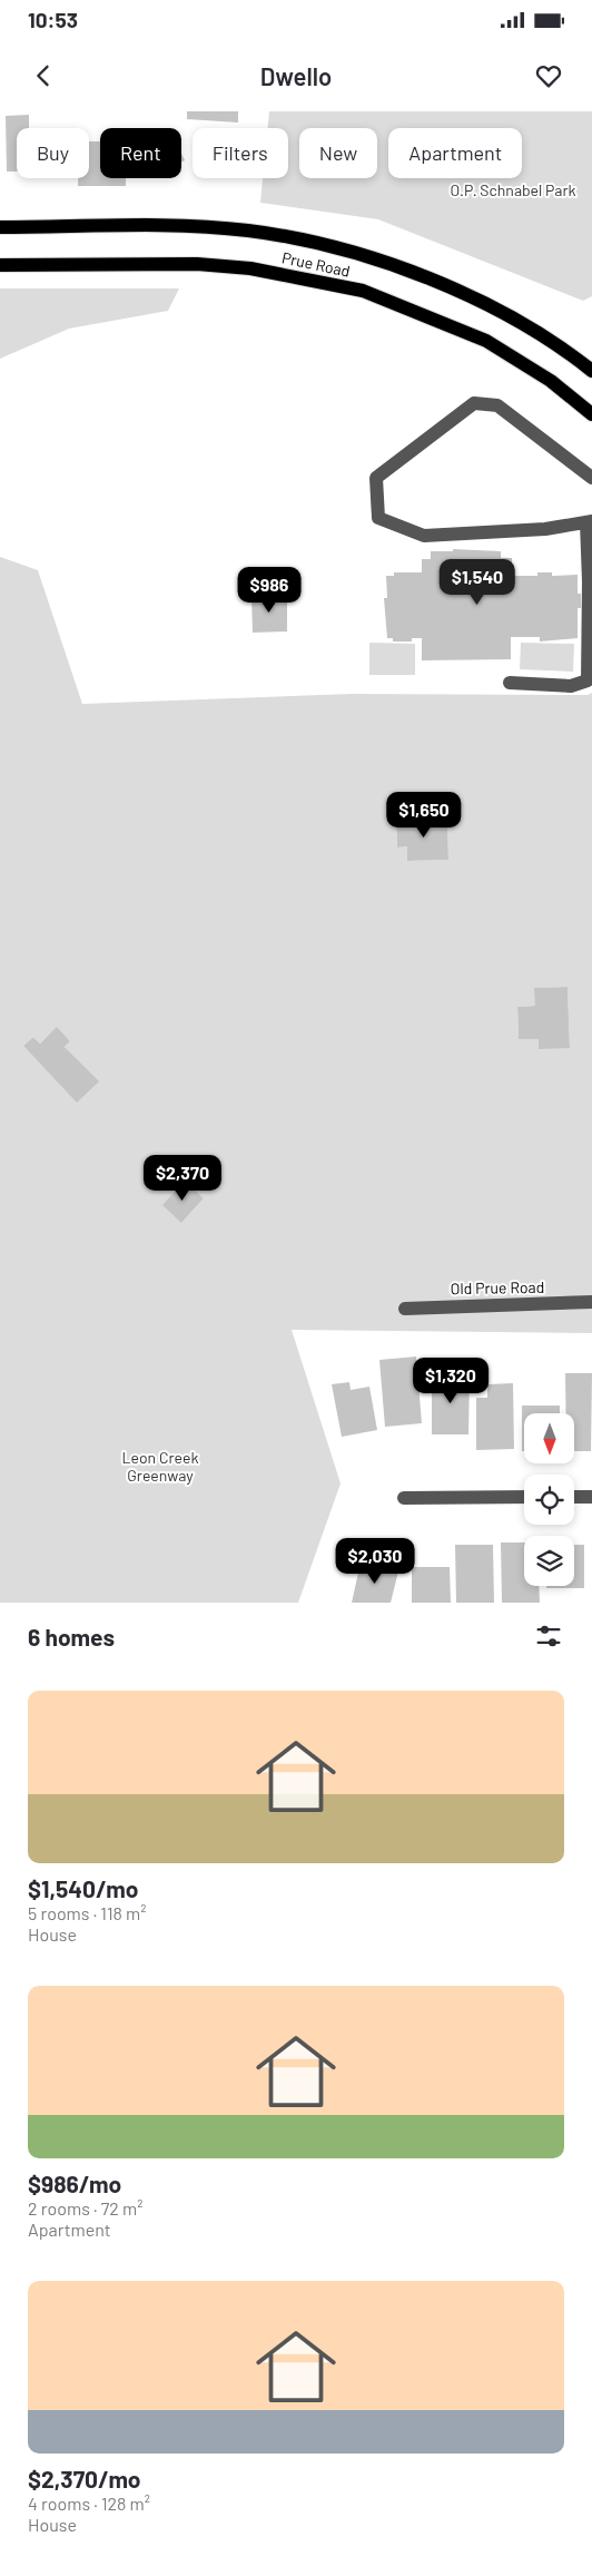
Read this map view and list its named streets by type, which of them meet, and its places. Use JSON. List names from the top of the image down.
{
  "streets": {
    "main road": ["Prue Road"],
    "street": ["Old Prue Road"]
  },
  "parks": ["O.P. Schnabel Park", "Leon Creek Greenway"],
  "north": "bottom",
  "page": {
    "status": "10:53",
    "header": "Dwello",
    "chip": [
      "Buy",
      "Rent",
      "Filters",
      "New",
      "Apartment"
    ],
    "price": [
      "$1,540",
      "$986",
      "$1,650",
      "$2,370",
      "$1,320",
      "$2,030"
    ],
    "heading": "6 homes",
    "list": [
      {
        "name": "$1,540/mo",
        "note": "5 rooms · 118 m² · House"
      },
      {
        "name": "$986/mo",
        "note": "2 rooms · 72 m² · Apartment"
      },
      {
        "name": "$2,370/mo",
        "note": "4 rooms · 128 m² · House"
      }
    ]
  }
}
